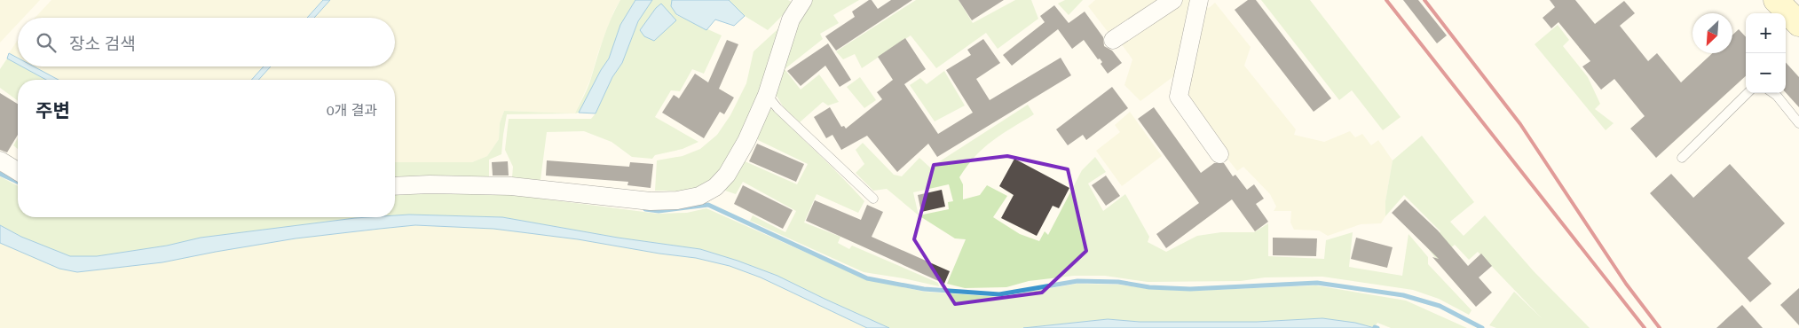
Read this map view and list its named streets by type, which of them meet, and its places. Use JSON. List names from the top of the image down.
{
  "north": "bottom left",
  "page": {
    "map_buttons": ["+", "−"],
    "search": "장소 검색",
    "heading": ["주변", "0개 결과"]
  }
}
